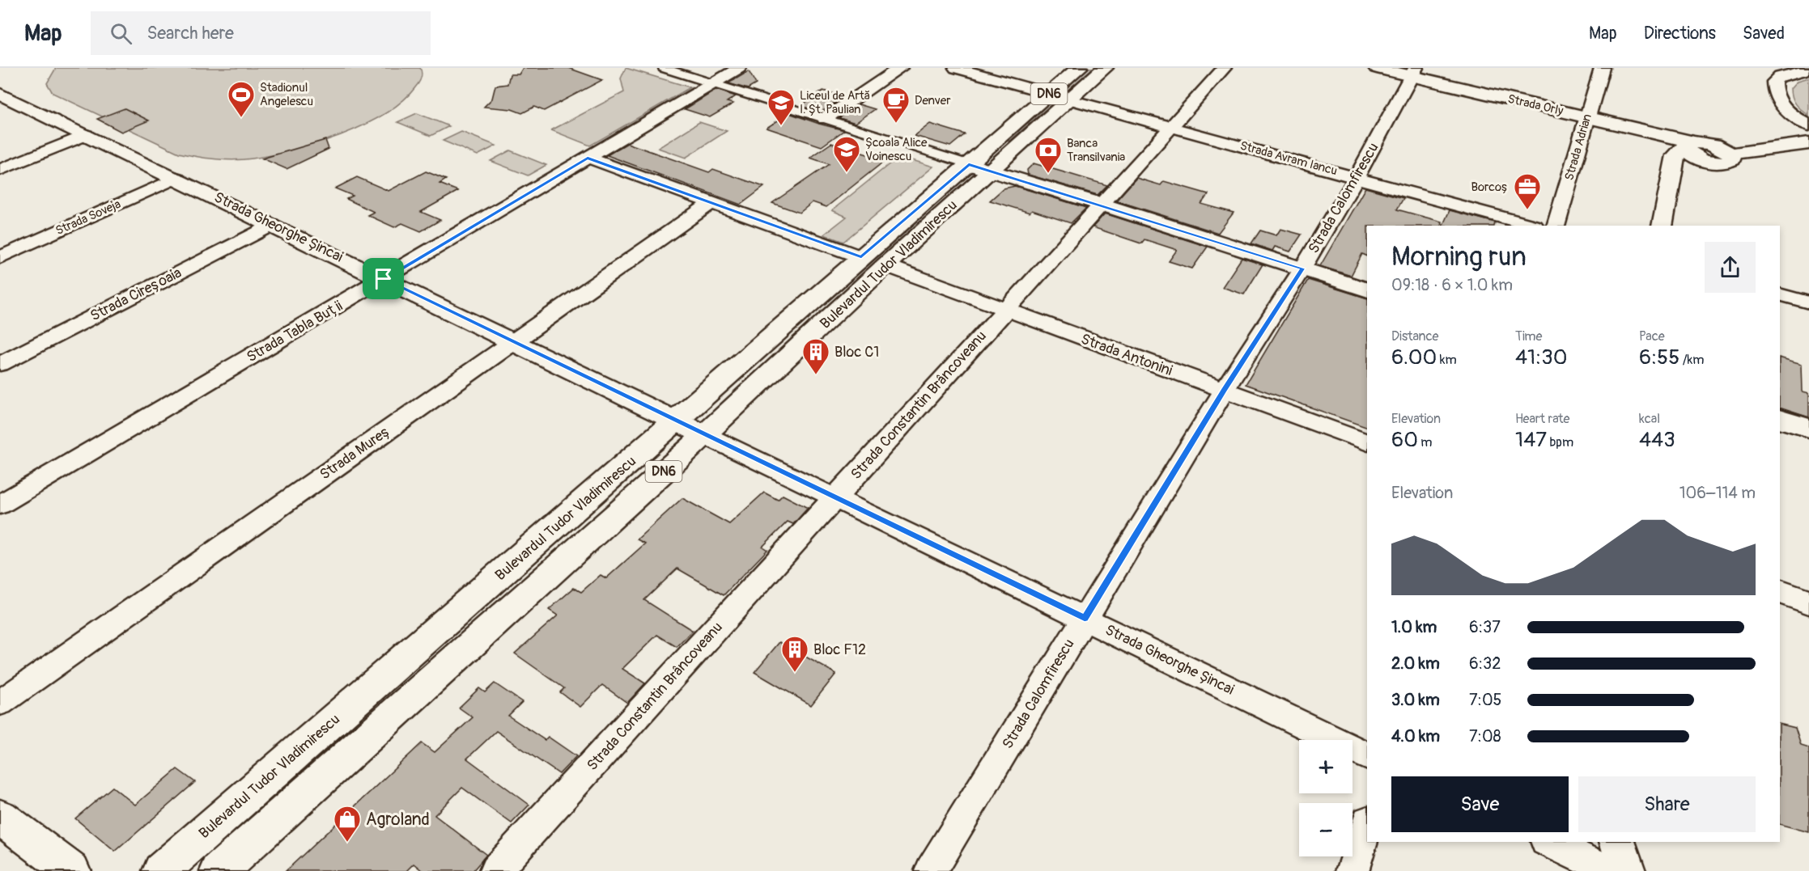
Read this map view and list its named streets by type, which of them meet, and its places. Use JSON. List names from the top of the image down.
{
  "streets": {
    "street": [
      "DN6",
      "Strada Orly",
      "Strada Adrian",
      "Strada Avram Iancu",
      "Strada Calomfirescu",
      "Strada Soveja",
      "Strada Gheorghe Șincai",
      "Bulevardul Tudor Vladimirescu",
      "Strada Cireșoaia",
      "Strada Tabla Buții",
      "Strada Antonini",
      "Strada Constantin Brâncoveanu",
      "Strada Mureș"
    ]
  },
  "crossings": [
    ["Strada Orly", "Strada Adrian"],
    ["Strada Orly", "Strada Calomfirescu"],
    ["Strada Avram Iancu", "Strada Calomfirescu"],
    ["Strada Avram Iancu", "Bulevardul Tudor Vladimirescu"],
    ["Strada Avram Iancu", "Strada Constantin Brâncoveanu"],
    ["Strada Calomfirescu", "Strada Gheorghe Șincai"],
    ["Strada Calomfirescu", "Strada Antonini"],
    ["Strada Soveja", "Strada Gheorghe Șincai"],
    ["Strada Gheorghe Șincai", "Bulevardul Tudor Vladimirescu"],
    ["Strada Gheorghe Șincai", "Strada Cireșoaia"],
    ["Strada Gheorghe Șincai", "Strada Tabla Buții"],
    ["Strada Gheorghe Șincai", "Strada Constantin Brâncoveanu"],
    ["Strada Gheorghe Șincai", "Strada Mureș"],
    ["Bulevardul Tudor Vladimirescu", "Strada Antonini"],
    ["Strada Tabla Buții", "Strada Antonini"],
    ["Strada Antonini", "Strada Constantin Brâncoveanu"],
    ["Strada Antonini", "Strada Mureș"]
  ],
  "places": {
    "sports": ["Stadionul Angelescu"],
    "cafe": ["Denver"],
    "school or university": ["Liceul de Artă I. Șt. Paulian", "Școala Alice Voinescu"],
    "bank": ["Banca Transilvania"],
    "office": ["Borcoș"],
    "building": ["Bloc C1", "Bloc F12"],
    "shop": ["Agroland"]
  },
  "page": {
    "header": "Map",
    "search": "Search here",
    "nav": ["Map", "Directions", "Saved"],
    "heading": ["Morning run", "09:18 · 6 × 1.0 km"],
    "stats": [
      ["Distance", "6.00 km"],
      ["Time", "41:30"],
      ["Pace", "6:55 /km"],
      ["Elevation", "60 m"],
      ["Heart rate", "147 bpm"],
      ["kcal", "443"]
    ],
    "chart": ["Elevation", "106–114 m"],
    "list": [
      {
        "name": "1.0 km",
        "note": "6:37"
      },
      {
        "name": "2.0 km",
        "note": "6:32"
      },
      {
        "name": "3.0 km",
        "note": "7:05"
      },
      {
        "name": "4.0 km",
        "note": "7:08"
      }
    ],
    "map_buttons": ["+", "−"],
    "buttons": ["Save", "Share"]
  }
}
